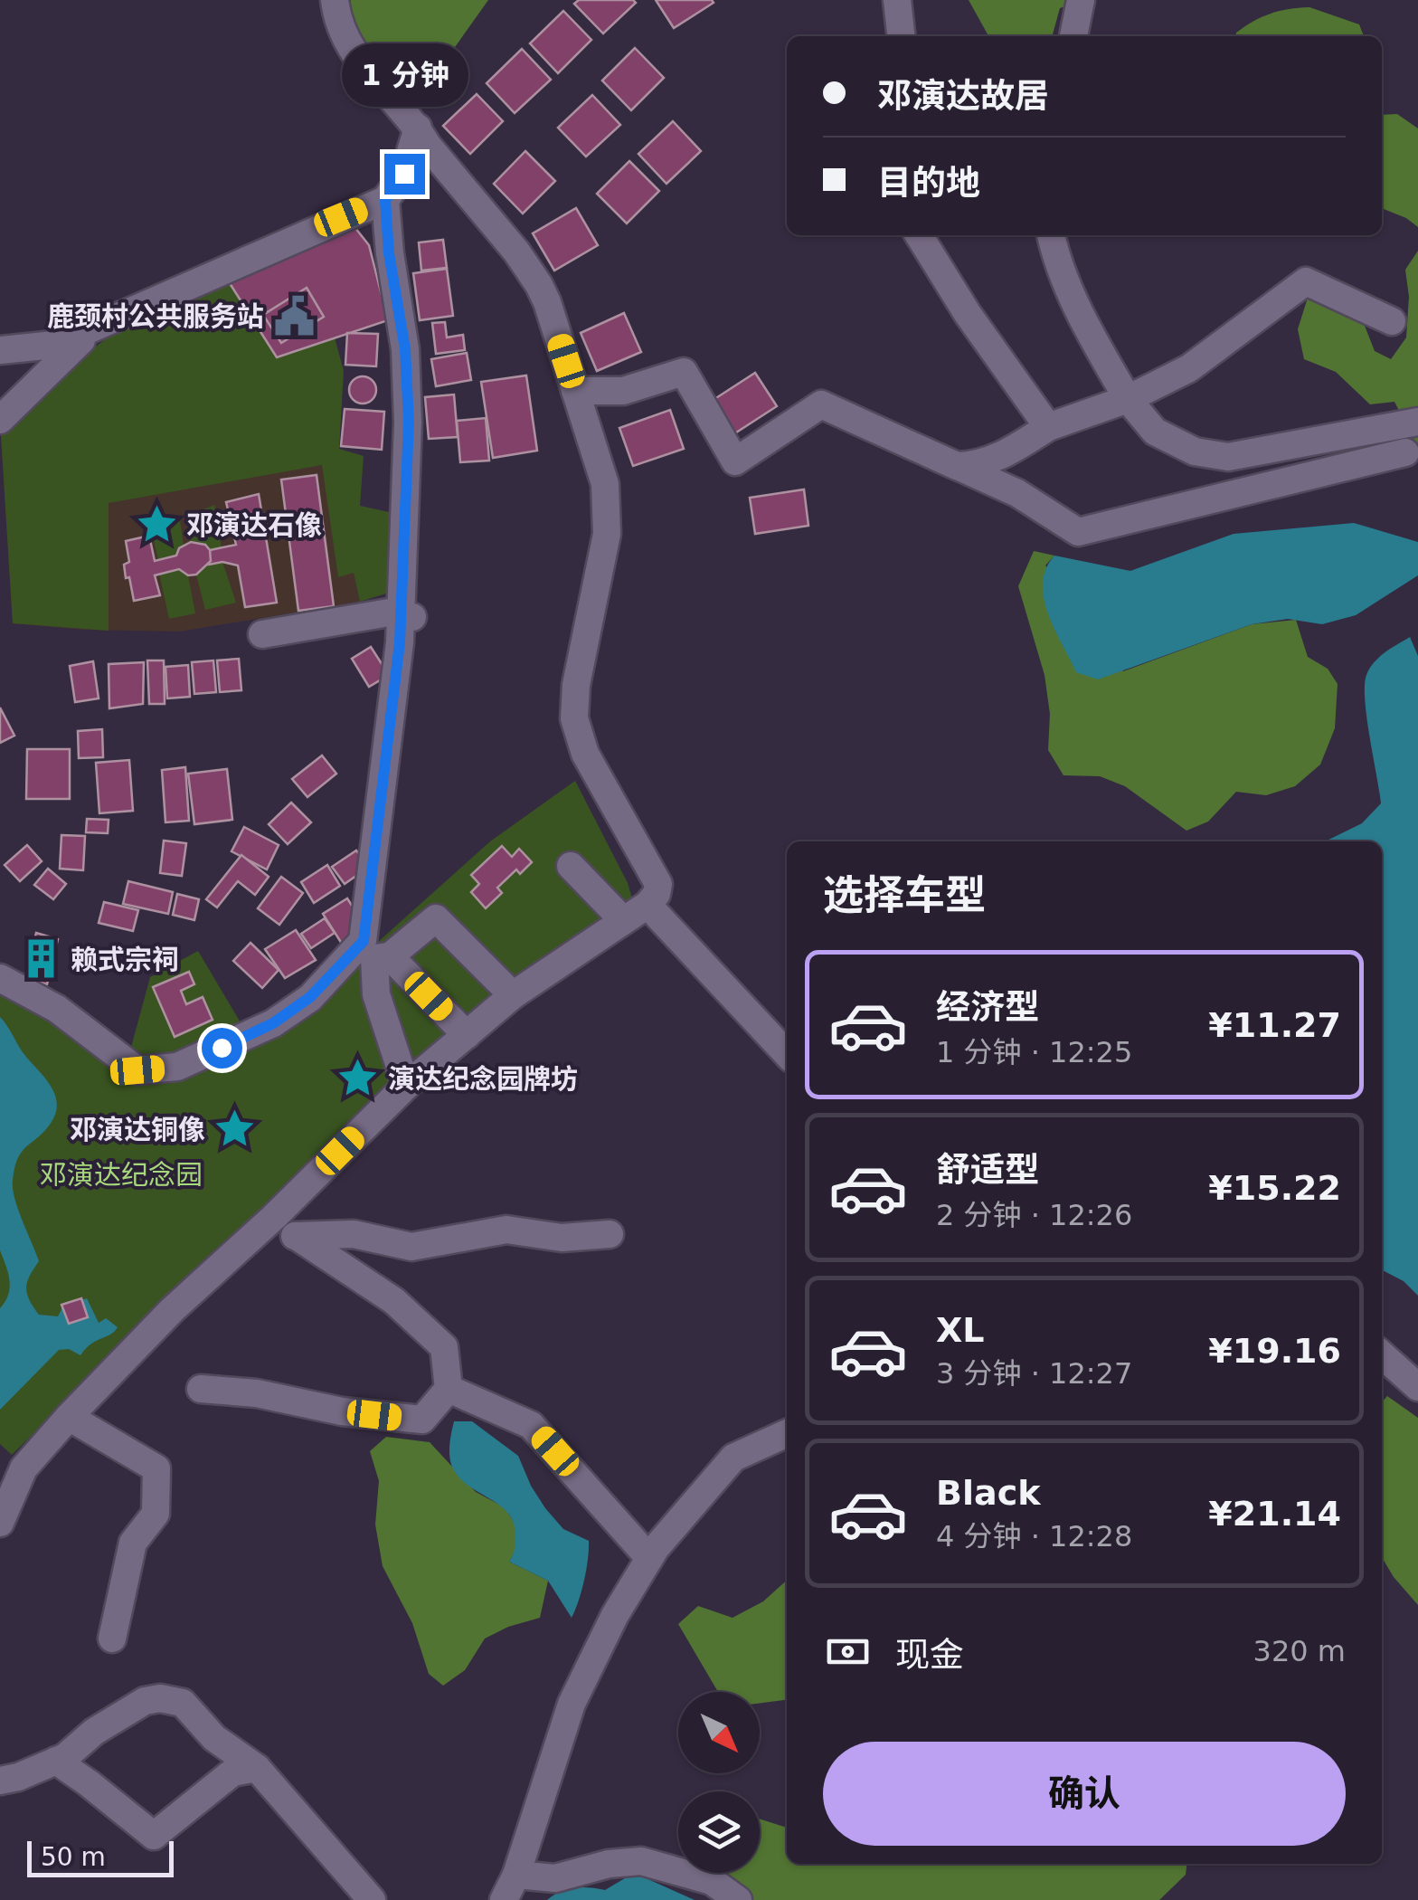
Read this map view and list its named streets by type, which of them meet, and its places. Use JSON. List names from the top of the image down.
{
  "parks": ["邓演达纪念园"],
  "places": {
    "public building": ["鹿颈村公共服务站"],
    "place": ["邓演达石像", "演达纪念园牌坊", "邓演达铜像"],
    "building": ["赖式宗祠"]
  },
  "scale_bar": "50 m",
  "north": "bottom right",
  "page": {
    "banner": ["邓演达故居", "目的地"],
    "bubble": "1 分钟",
    "heading": "选择车型",
    "list": [
      {
        "name": "经济型",
        "note": "1 分钟 · 12:25",
        "value": "¥11.27"
      },
      {
        "name": "舒适型",
        "note": "2 分钟 · 12:26",
        "value": "¥15.22"
      },
      {
        "name": "XL",
        "note": "3 分钟 · 12:27",
        "value": "¥19.16"
      },
      {
        "name": "Black",
        "note": "4 分钟 · 12:28",
        "value": "¥21.14"
      }
    ],
    "pay": ["现金", "320 m"],
    "buttons": "确认",
    "scale": "50 m"
  }
}
